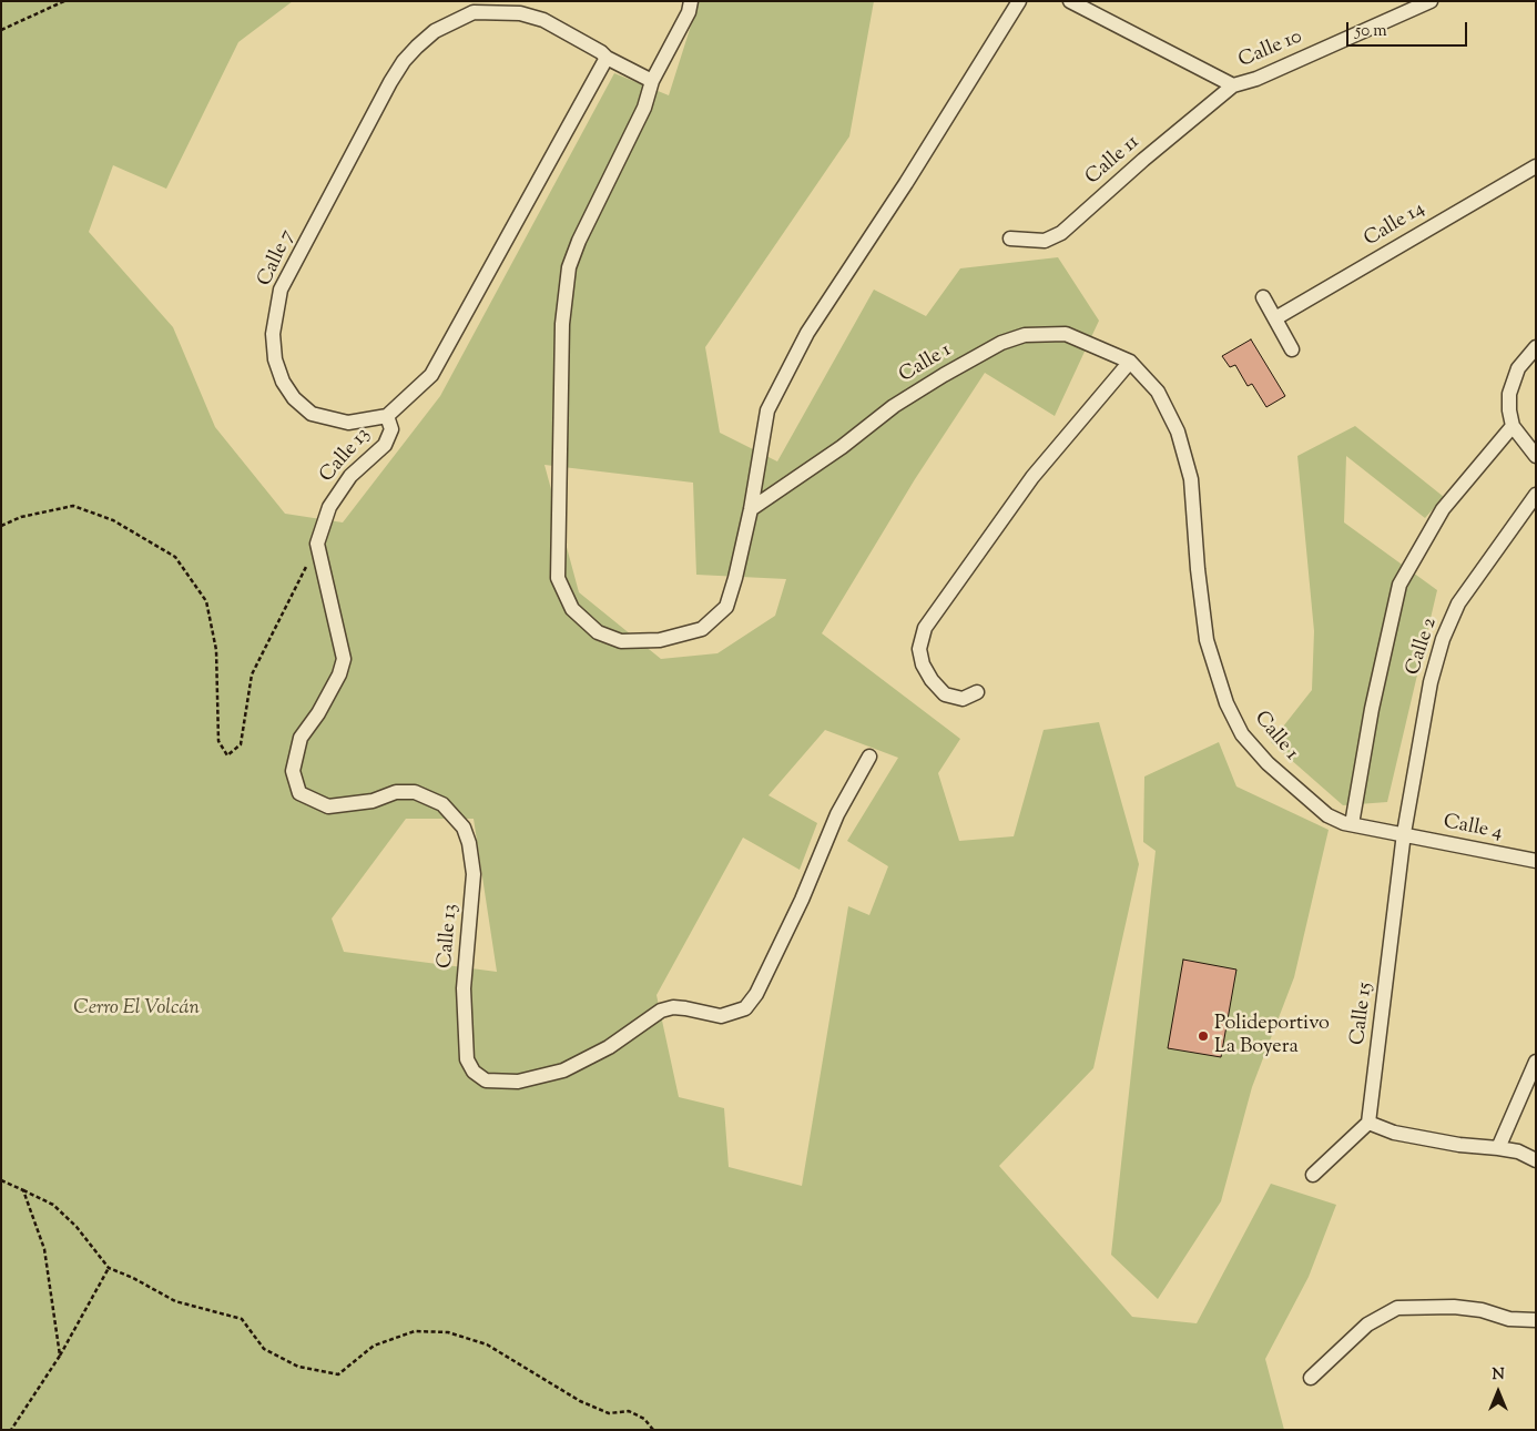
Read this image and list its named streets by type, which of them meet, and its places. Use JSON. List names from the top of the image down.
{
  "streets": {
    "street": [
      "Calle 10",
      "Calle 11",
      "Calle 14",
      "Calle 7",
      "Calle 1",
      "Calle 13",
      "Calle 2",
      "Calle 4",
      "Calle 15"
    ]
  },
  "crossings": [
    ["Calle 10", "Calle 11"],
    ["Calle 7", "Calle 13"],
    ["Calle 1", "Calle 2"],
    ["Calle 1", "Calle 4"],
    ["Calle 1", "Calle 15"],
    ["Calle 2", "Calle 4"],
    ["Calle 2", "Calle 15"],
    ["Calle 4", "Calle 15"]
  ],
  "parks": ["Cerro El Volcán"],
  "places": ["Polideportivo La Boyera"],
  "scale_bar": "50 m",
  "north": "top"
}
